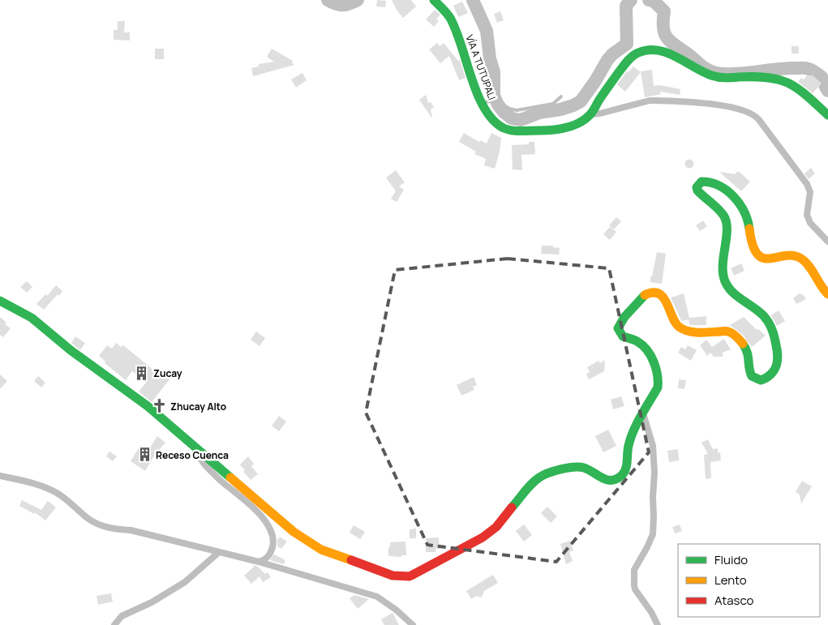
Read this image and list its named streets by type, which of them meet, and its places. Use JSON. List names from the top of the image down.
{
  "streets": {
    "street": ["VÍA A TUTUPALI"]
  },
  "places": {
    "building": ["Zucay", "Receso Cuenca"],
    "church": ["Zhucay Alto"]
  },
  "legend": ["Fluido", "Lento", "Atasco"]
}
